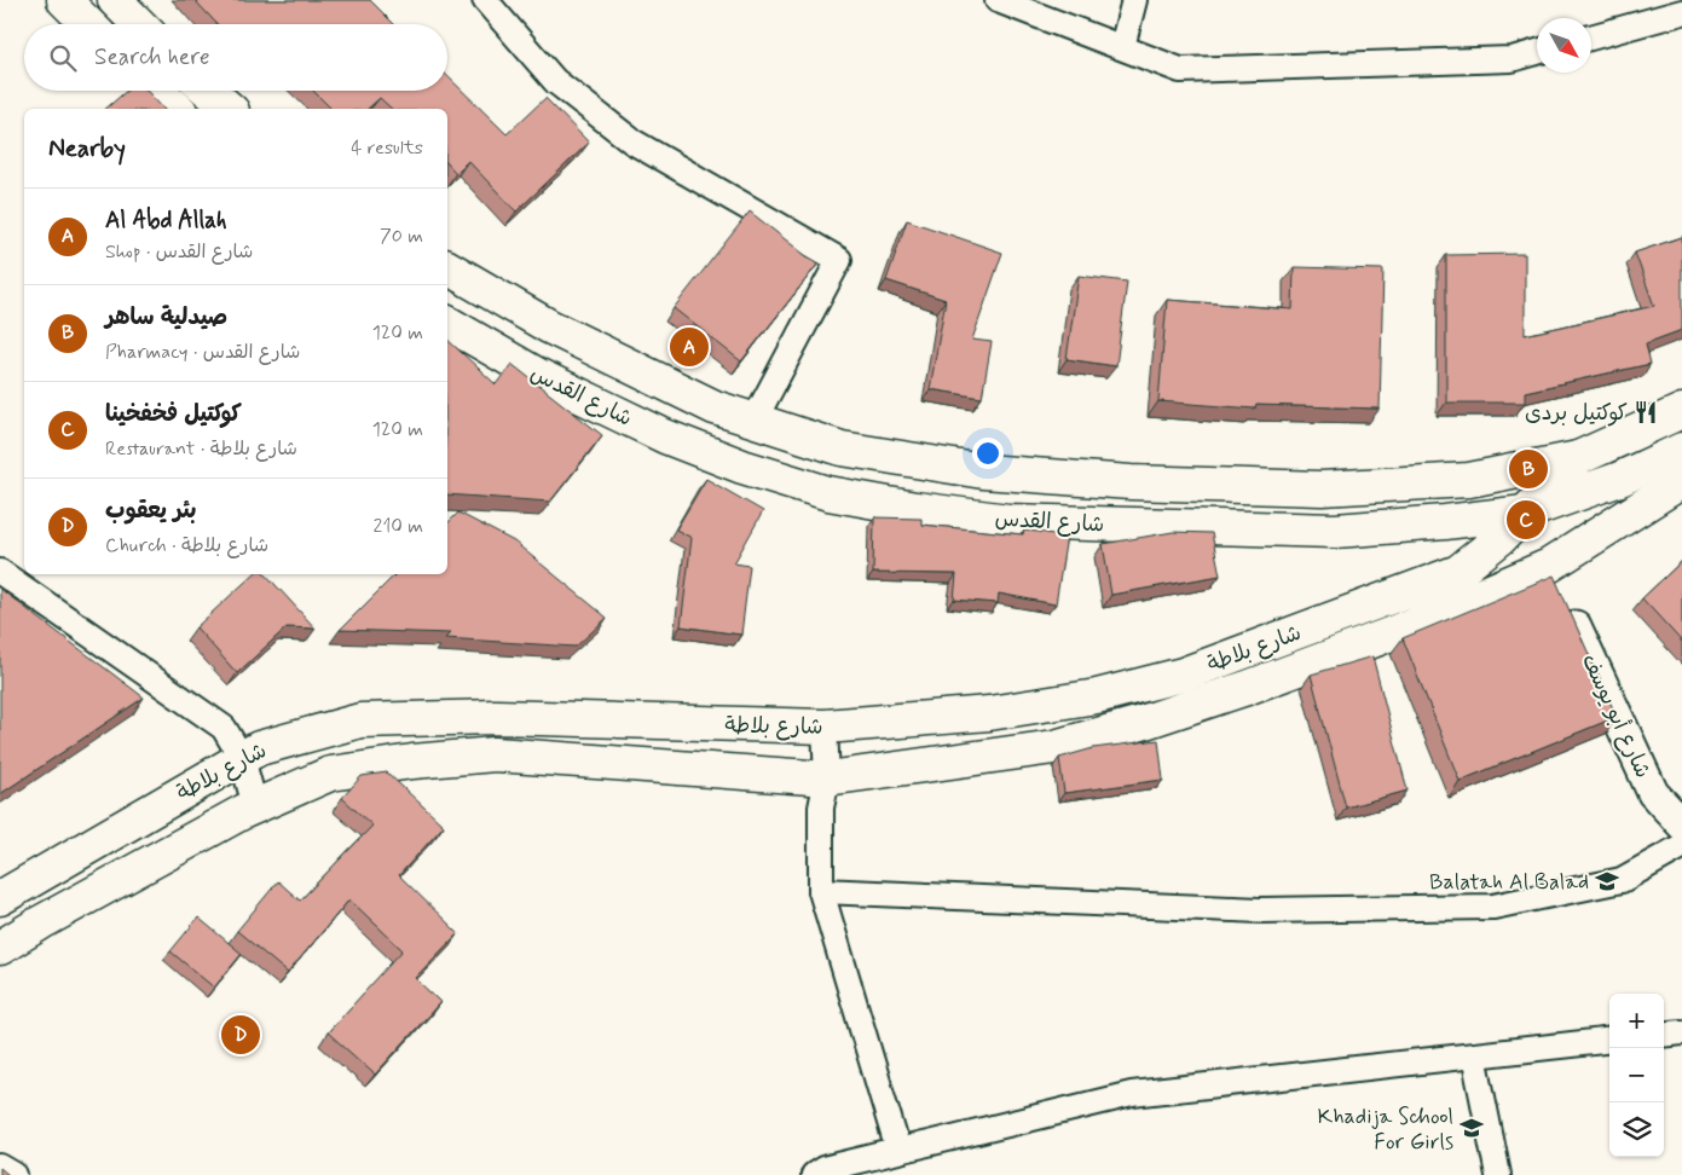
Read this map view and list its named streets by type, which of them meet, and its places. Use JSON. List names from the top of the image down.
{
  "streets": {
    "main road": ["شارع القدس", "شارع بلاطة"],
    "street": ["شارع أبو يوسف"]
  },
  "crossings": [
    ["شارع القدس", "شارع بلاطة"],
    ["شارع بلاطة", "شارع أبو يوسف"]
  ],
  "places": {
    "restaurant": ["كوكتيل بردى"],
    "school or university": ["Balatah Al Balad", "Khadija School For Girls"]
  },
  "north": "bottom right",
  "page": {
    "search": "Search here",
    "heading": ["Nearby", "4 results"],
    "list": [
      {
        "mark": "A",
        "name": "Al Abd Allah",
        "note": "Shop · شارع القدس",
        "value": "70 m"
      },
      {
        "mark": "B",
        "name": "صيدلية ساهر",
        "note": "Pharmacy · شارع القدس",
        "value": "120 m"
      },
      {
        "mark": "C",
        "name": "كوكتيل فخفخينا",
        "note": "Restaurant · شارع بلاطة",
        "value": "120 m"
      },
      {
        "mark": "D",
        "name": "بئر يعقوب",
        "note": "Church · شارع بلاطة",
        "value": "210 m"
      }
    ],
    "pins": [
      "A",
      "B",
      "C",
      "D"
    ],
    "map_buttons": ["+", "−"]
  }
}
